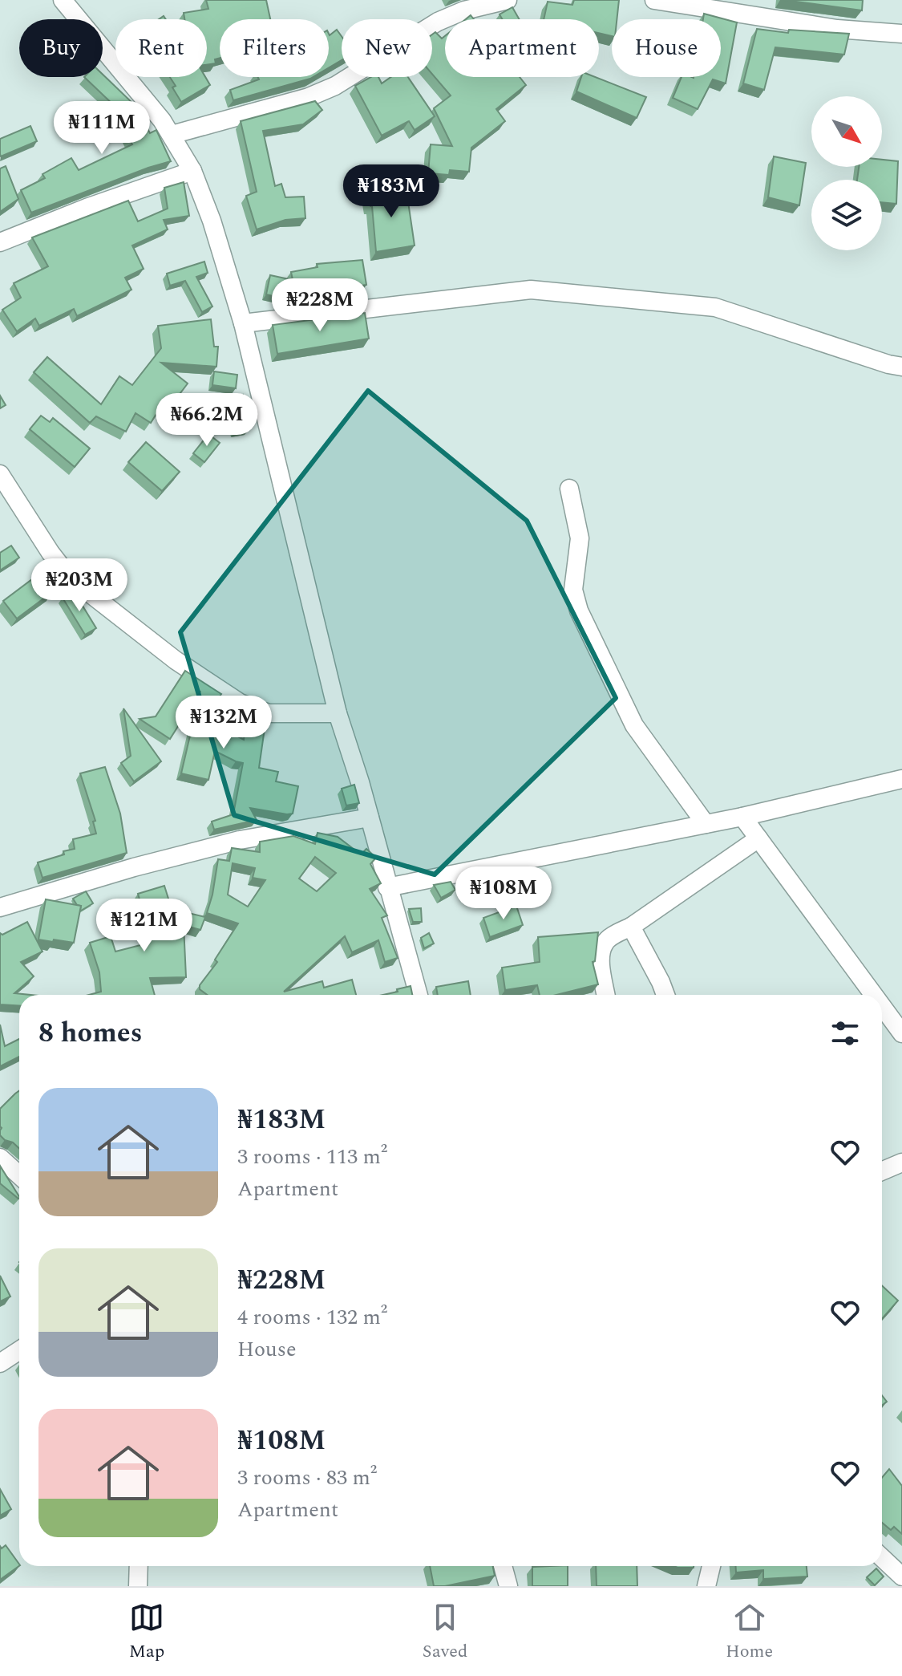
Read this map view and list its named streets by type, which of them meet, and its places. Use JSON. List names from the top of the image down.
{
  "north": "bottom right",
  "page": {
    "chip": [
      "Buy",
      "Rent",
      "Filters",
      "New",
      "Apartment",
      "House"
    ],
    "price": [
      "₦111M",
      "₦183M",
      "₦228M",
      "₦66.2M",
      "₦203M",
      "₦132M",
      "₦108M",
      "₦121M"
    ],
    "heading": "8 homes",
    "list": [
      {
        "name": "₦183M",
        "note": "3 rooms · 113 m² · Apartment"
      },
      {
        "name": "₦228M",
        "note": "4 rooms · 132 m² · House"
      },
      {
        "name": "₦108M",
        "note": "3 rooms · 83 m² · Apartment"
      }
    ],
    "tabs": ["Map", "Saved", "Home"]
  }
}
